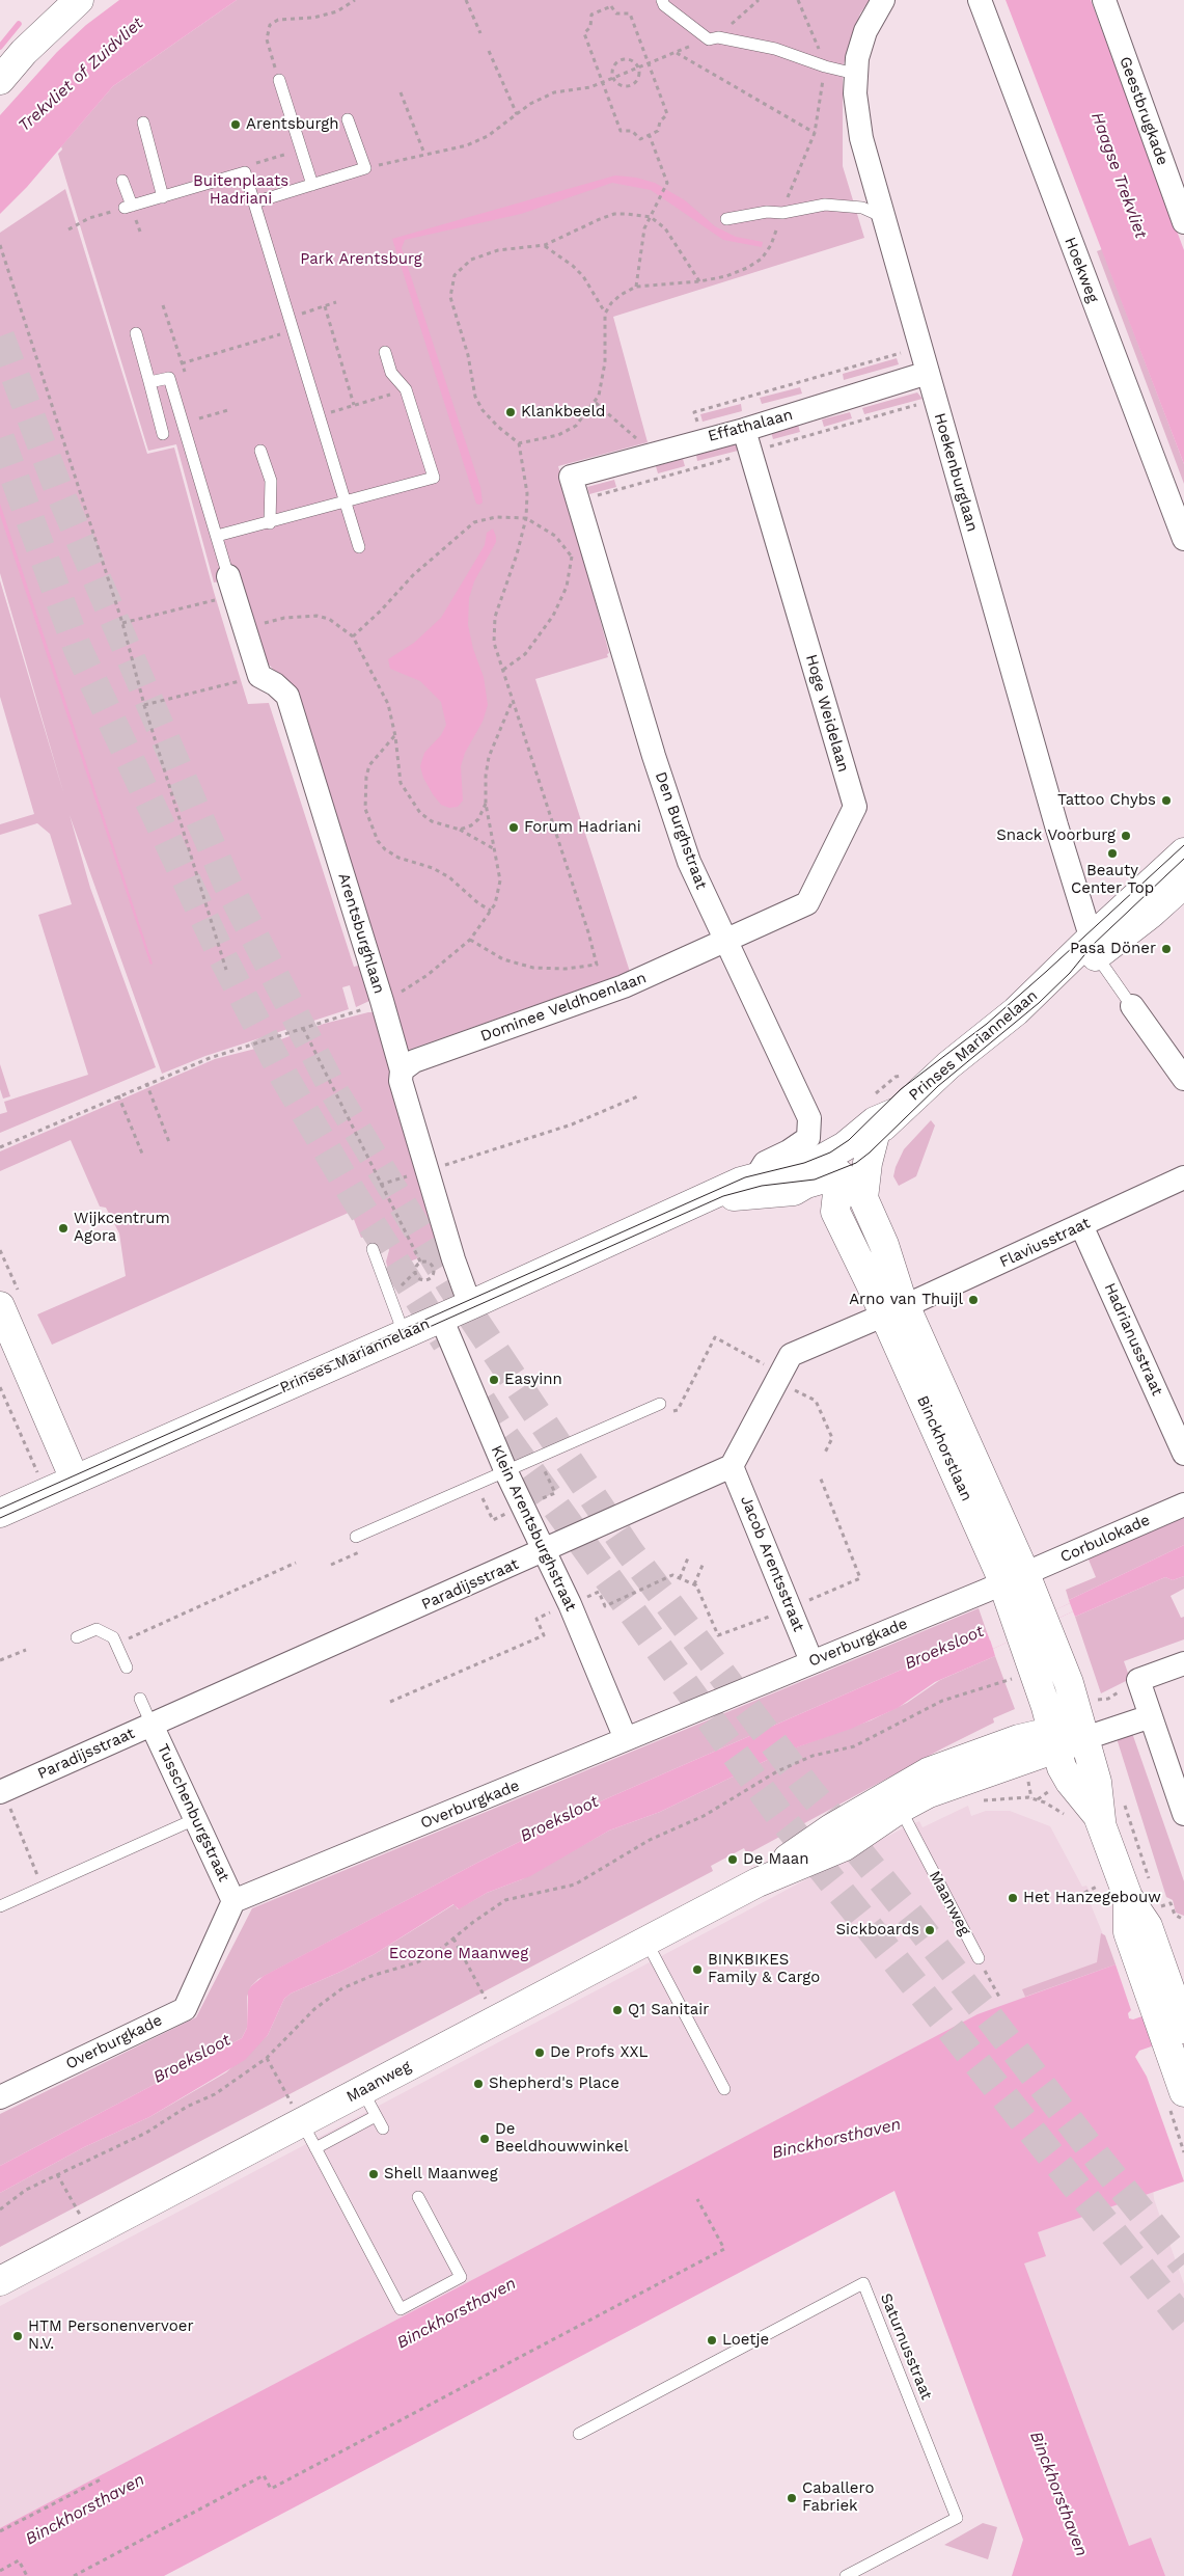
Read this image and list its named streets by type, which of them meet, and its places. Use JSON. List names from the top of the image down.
{
  "streets": {
    "street": [
      "Geestbrugkade",
      "Hoekweg",
      "Effathalaan",
      "Hoekenburglaan",
      "Hoge Weidelaan",
      "Den Burghstraat",
      "Arentsburghlaan",
      "Dominee Veldhoenlaan",
      "Prinses Mariannelaan",
      "Flaviusstraat",
      "Hadrianusstraat",
      "Binckhorstlaan",
      "Klein Arentsburghstraat",
      "Corbulokade",
      "Jacob Arentsstraat",
      "Paradijsstraat",
      "Overburgkade",
      "Tusschenburgstraat",
      "Maanweg"
    ],
    "lane": ["Saturnusstraat"]
  },
  "crossings": [
    ["Effathalaan", "Hoekenburglaan"],
    ["Effathalaan", "Hoge Weidelaan"],
    ["Effathalaan", "Den Burghstraat"],
    ["Hoekenburglaan", "Prinses Mariannelaan"],
    ["Hoge Weidelaan", "Den Burghstraat"],
    ["Hoge Weidelaan", "Dominee Veldhoenlaan"],
    ["Den Burghstraat", "Dominee Veldhoenlaan"],
    ["Den Burghstraat", "Prinses Mariannelaan"],
    ["Arentsburghlaan", "Dominee Veldhoenlaan"],
    ["Arentsburghlaan", "Prinses Mariannelaan"],
    ["Prinses Mariannelaan", "Binckhorstlaan"],
    ["Prinses Mariannelaan", "Klein Arentsburghstraat"],
    ["Flaviusstraat", "Hadrianusstraat"],
    ["Flaviusstraat", "Binckhorstlaan"],
    ["Binckhorstlaan", "Corbulokade"],
    ["Binckhorstlaan", "Overburgkade"],
    ["Binckhorstlaan", "Maanweg"],
    ["Klein Arentsburghstraat", "Paradijsstraat"],
    ["Klein Arentsburghstraat", "Overburgkade"],
    ["Corbulokade", "Overburgkade"],
    ["Jacob Arentsstraat", "Paradijsstraat"],
    ["Jacob Arentsstraat", "Overburgkade"],
    ["Paradijsstraat", "Tusschenburgstraat"],
    ["Overburgkade", "Tusschenburgstraat"]
  ],
  "water": [
    "Trekvliet of Zuidvliet",
    "Haagse Trekvliet",
    "Broeksloot",
    "Binckhorsthaven"
  ],
  "parks": ["Buitenplaats Hadriani", "Park Arentsburg", "Ecozone Maanweg"],
  "places": [
    "Arentsburgh",
    "Klankbeeld",
    "Tattoo Chybs",
    "Forum Hadriani",
    "Snack Voorburg",
    "Beauty Center Top",
    "Pasa Döner",
    "Wijkcentrum Agora",
    "Arno van Thuijl",
    "Easyinn",
    "De Maan",
    "Het Hanzegebouw",
    "Sickboards",
    "BINKBIKES Family & Cargo",
    "Q1 Sanitair",
    "De Profs XXL",
    "Shepherd's Place",
    "De Beeldhouwwinkel",
    "Shell Maanweg",
    "HTM Personenvervoer N.V.",
    "Loetje",
    "Caballero Fabriek"
  ]
}
